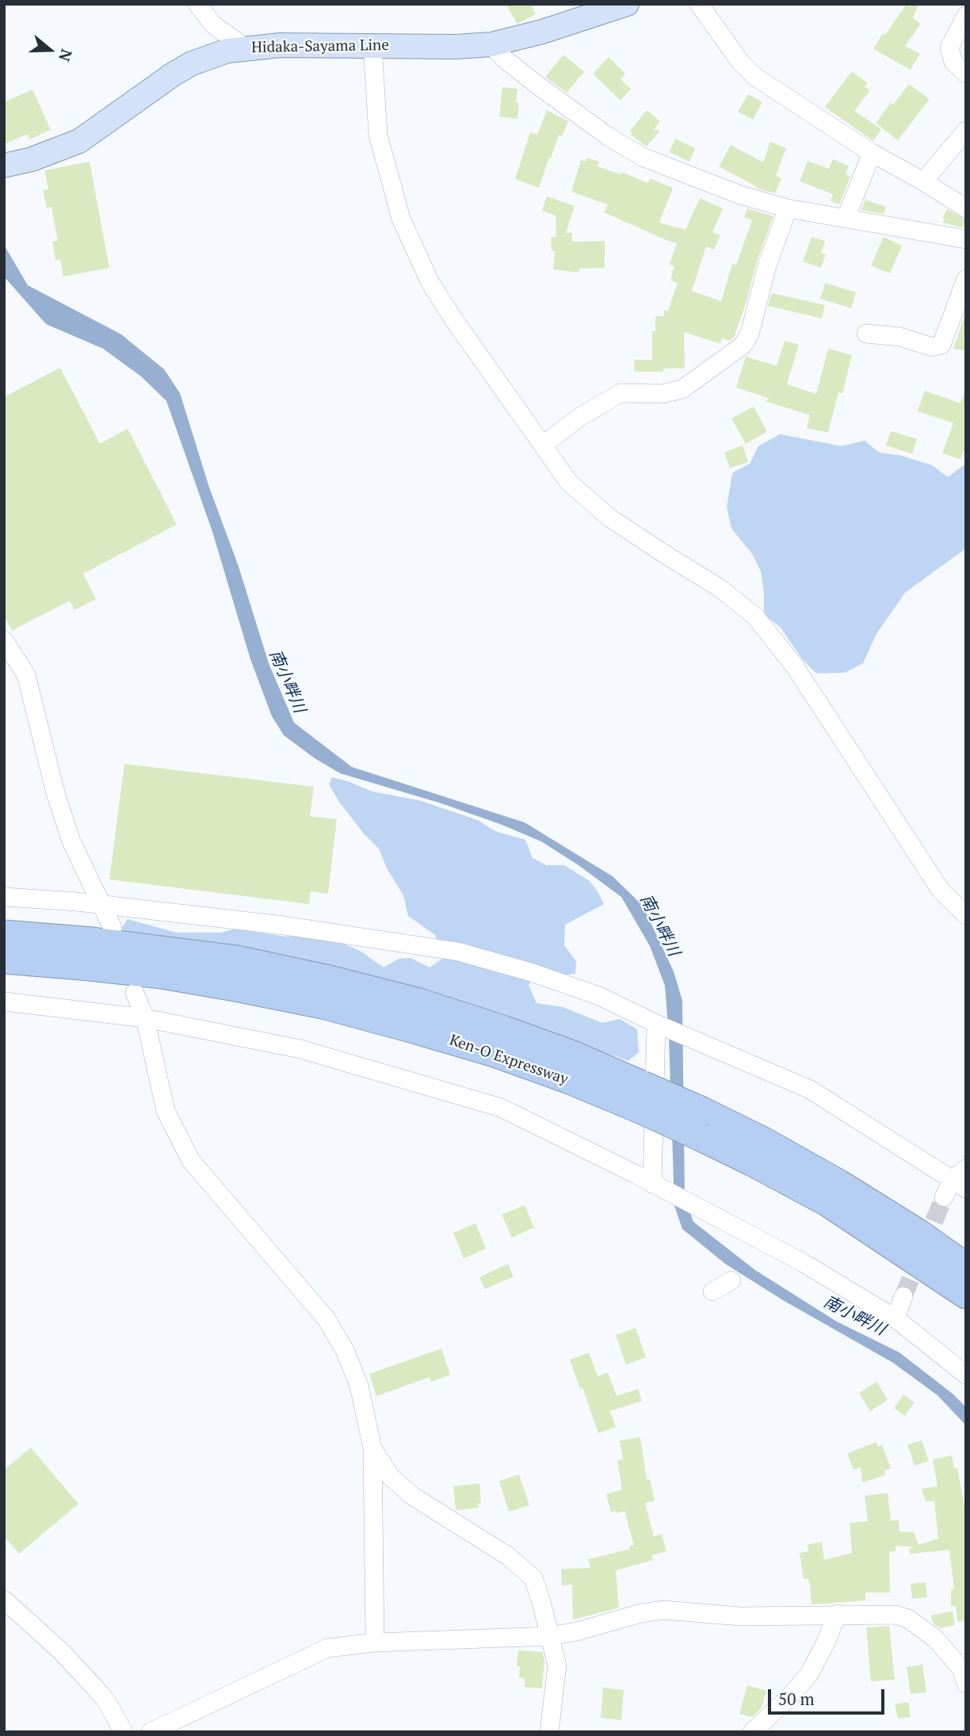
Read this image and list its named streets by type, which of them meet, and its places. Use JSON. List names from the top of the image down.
{
  "streets": {
    "highway": ["Ken-O Expressway"],
    "main road": ["Hidaka-Sayama Line"]
  },
  "water": ["南小畔川"],
  "scale_bar": "50 m",
  "north": "right"
}
